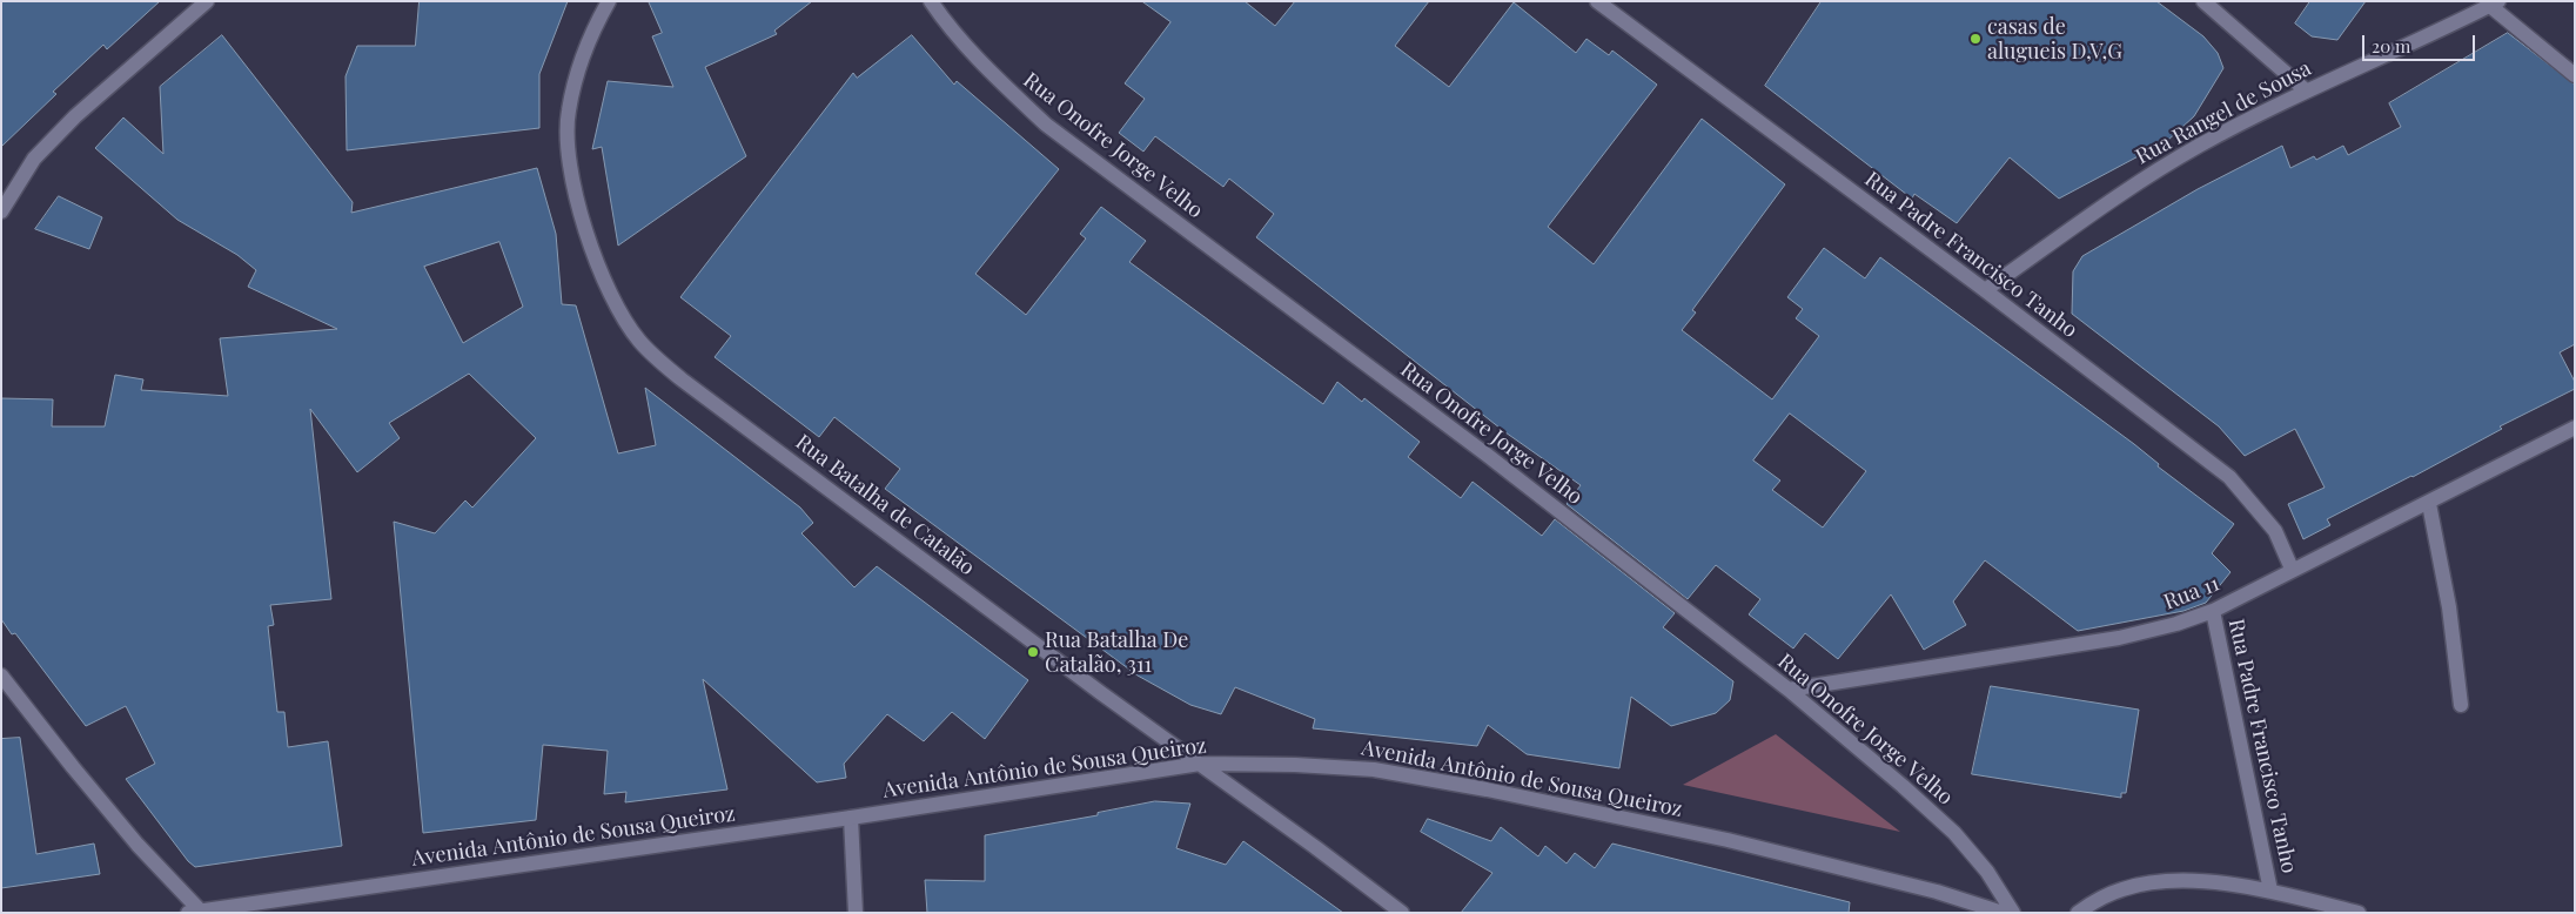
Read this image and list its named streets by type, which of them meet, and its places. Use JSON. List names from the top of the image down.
{
  "streets": {
    "street": [
      "Rua Rangel de Sousa",
      "Rua Onofre Jorge Velho",
      "Rua Padre Francisco Tanho",
      "Rua Batalha de Catalão",
      "Rua 11",
      "Avenida Antônio de Sousa Queiroz"
    ]
  },
  "crossings": [
    ["Rua Rangel de Sousa", "Rua Padre Francisco Tanho"],
    ["Rua Onofre Jorge Velho", "Rua 11"],
    ["Rua Padre Francisco Tanho", "Rua 11"],
    ["Rua Batalha de Catalão", "Avenida Antônio de Sousa Queiroz"]
  ],
  "places": ["casas de alugueis D,V,G", "Rua Batalha De Catalão, 311"],
  "scale_bar": "20 m"
}
